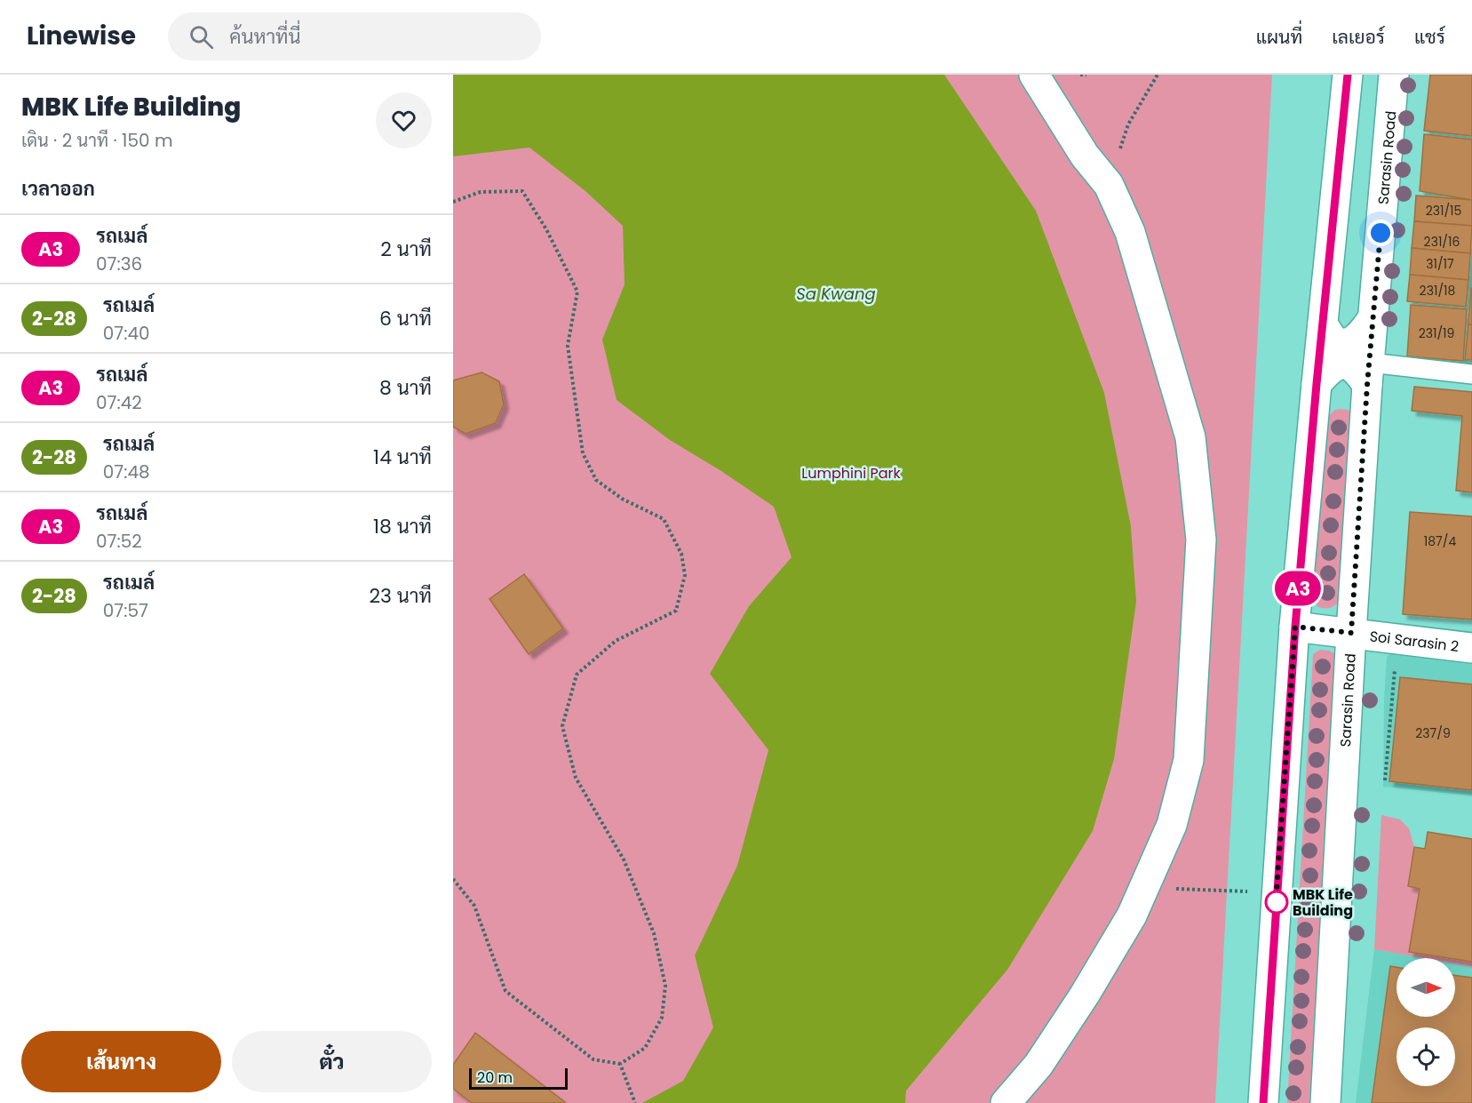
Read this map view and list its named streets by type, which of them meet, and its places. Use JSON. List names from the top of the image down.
{
  "streets": {
    "street": ["Sarasin Road", "Soi Sarasin 2"]
  },
  "crossings": [
    ["Sarasin Road", "Soi Sarasin 2"]
  ],
  "water": ["Sa Kwang"],
  "parks": ["Lumphini Park"],
  "places": ["MBK Life Building"],
  "lines": ["bus line A3"],
  "house_numbers": [
    "231/15",
    "231/16",
    "31/17",
    "231/18",
    "231/19",
    "187/4",
    "237/9"
  ],
  "scale_bar": "20 m",
  "north": "right",
  "page": {
    "header": "Linewise",
    "search": "ค้นหาที่นี่",
    "nav": ["แผนที่", "เลเยอร์", "แชร์"],
    "heading": [
      ["MBK Life Building", "เดิน · 2 นาที · 150 m"],
      "เวลาออก"
    ],
    "on_map": "A3",
    "list": [
      {
        "mark": "A3",
        "name": "รถเมล์",
        "note": "07:36",
        "value": "2 นาที"
      },
      {
        "mark": "2-28",
        "name": "รถเมล์",
        "note": "07:40",
        "value": "6 นาที"
      },
      {
        "mark": "A3",
        "name": "รถเมล์",
        "note": "07:42",
        "value": "8 นาที"
      },
      {
        "mark": "2-28",
        "name": "รถเมล์",
        "note": "07:48",
        "value": "14 นาที"
      },
      {
        "mark": "A3",
        "name": "รถเมล์",
        "note": "07:52",
        "value": "18 นาที"
      },
      {
        "mark": "2-28",
        "name": "รถเมล์",
        "note": "07:57",
        "value": "23 นาที"
      }
    ],
    "buttons": ["เส้นทาง", "ตั๋ว"],
    "scale": "20 m"
  }
}
